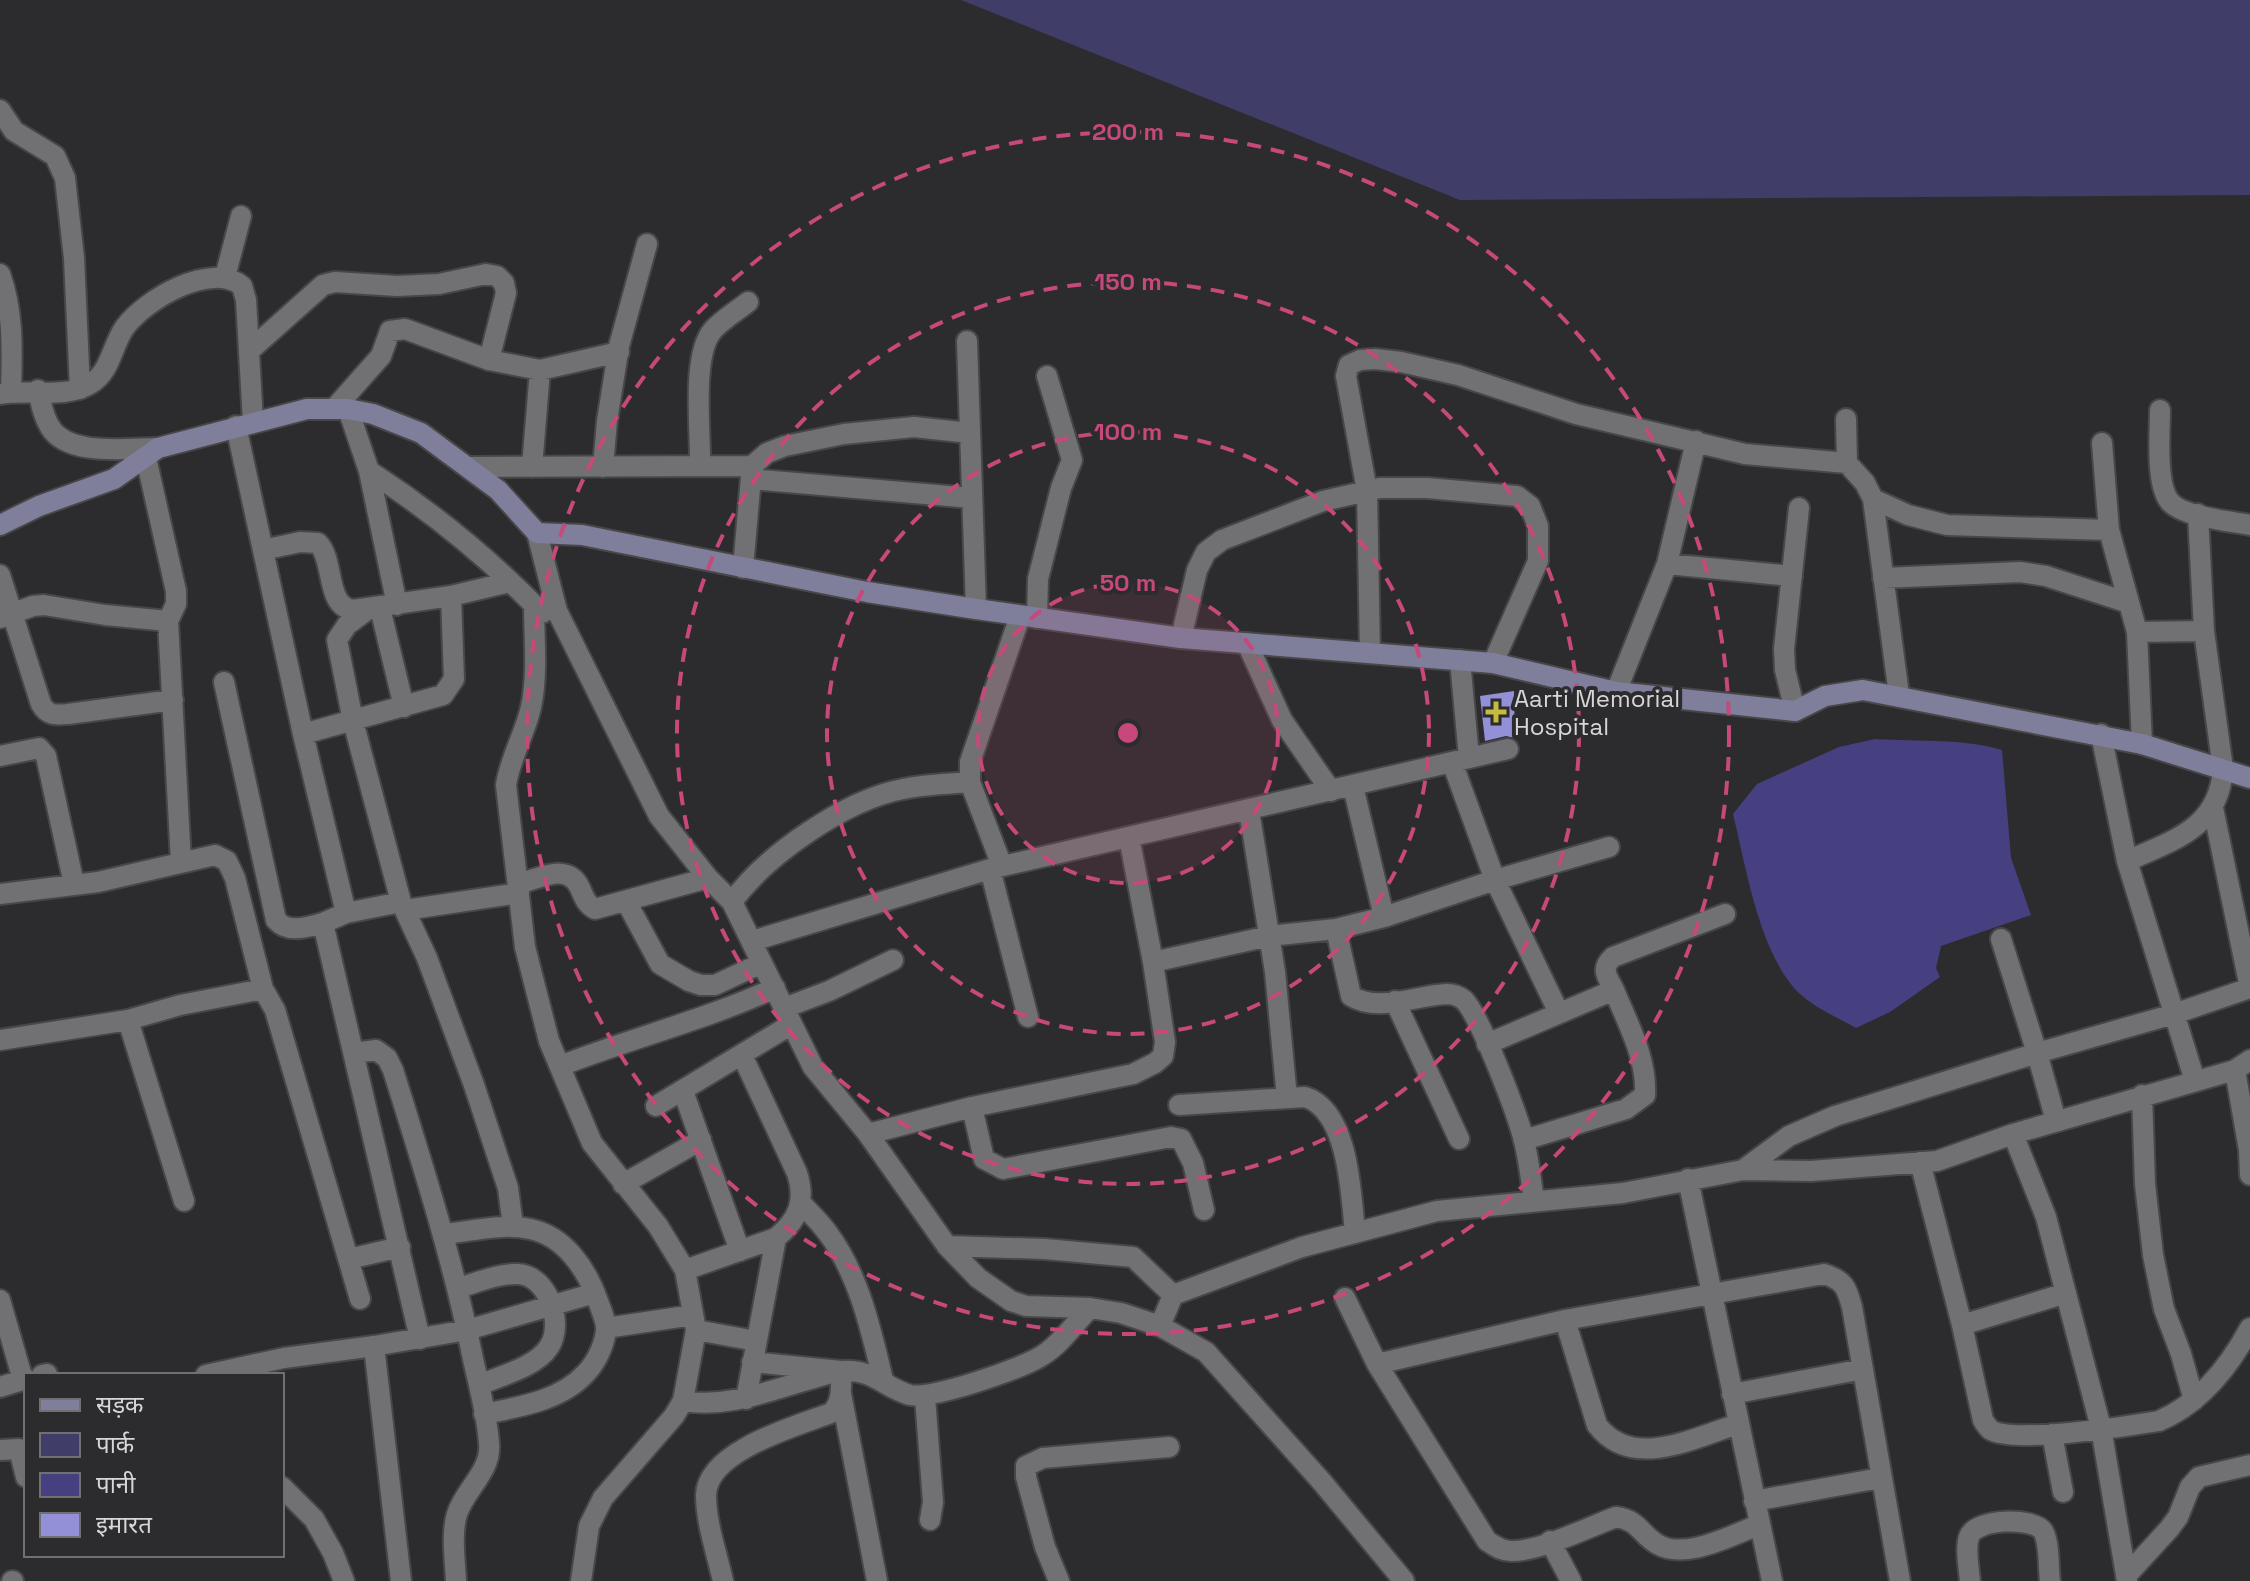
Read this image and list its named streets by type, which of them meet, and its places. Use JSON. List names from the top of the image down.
{
  "places": {
    "health": ["Aarti Memorial Hospital"]
  },
  "legend": [
    "सड़क",
    "पार्क",
    "पानी",
    "इमारत"
  ],
  "rings": [
    "200 m",
    "150 m",
    "100 m",
    "50 m"
  ]
}
